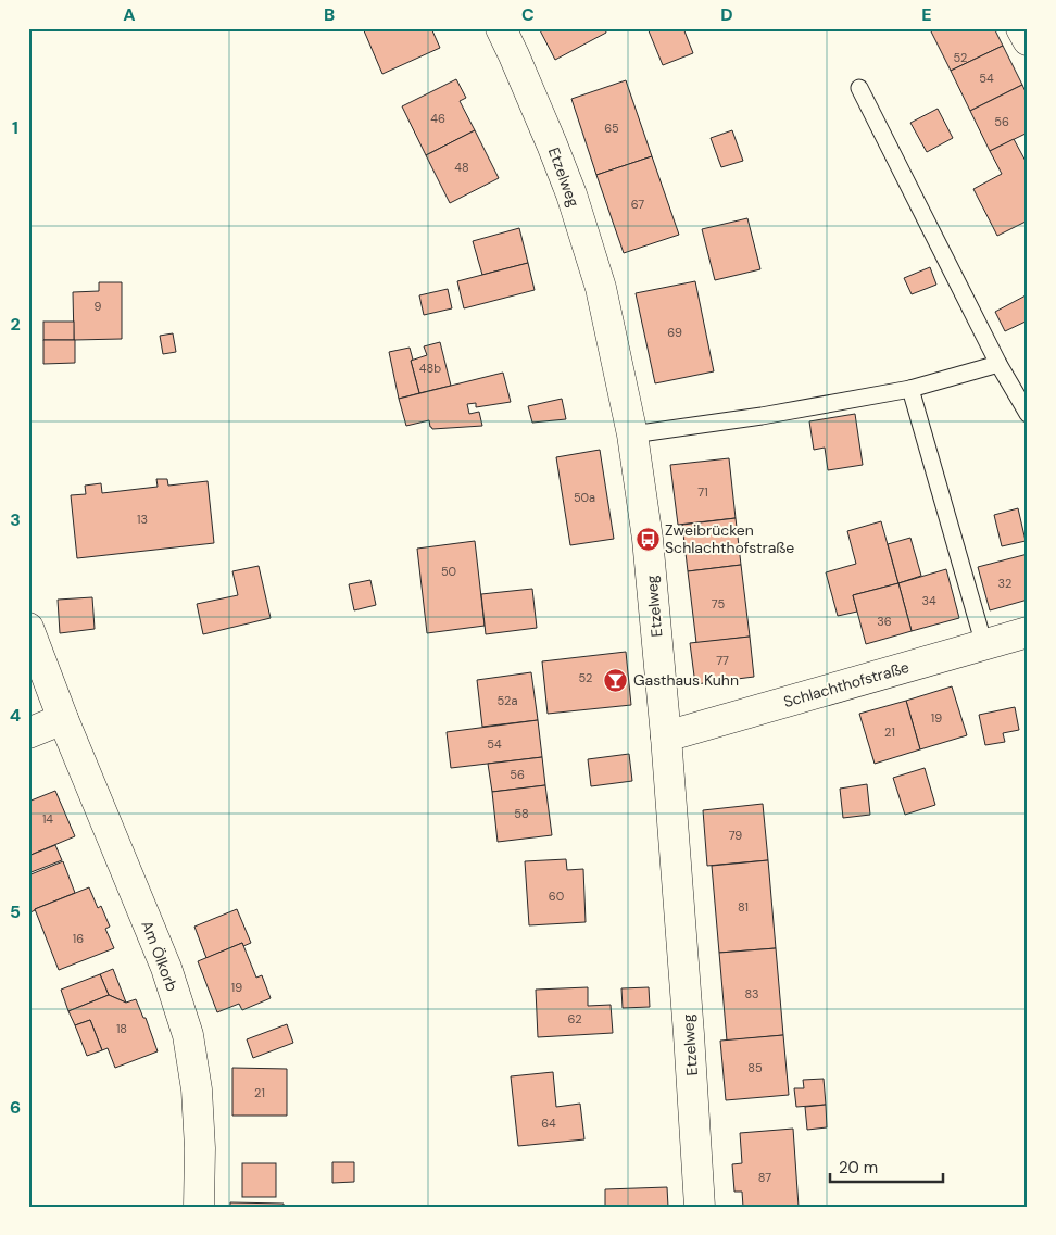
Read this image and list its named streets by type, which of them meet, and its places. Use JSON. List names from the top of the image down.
{
  "streets": {
    "street": ["Etzelweg", "Schlachthofstraße", "Am Ölkorb"]
  },
  "crossings": [
    ["Etzelweg", "Schlachthofstraße"]
  ],
  "places": {
    "bus stop": ["Zweibrücken Schlachthofstraße"],
    "bar": ["Gasthaus Kuhn"]
  },
  "house_numbers": [
    "52",
    "54",
    "46",
    "56",
    "65",
    "48",
    "67",
    "9",
    "69",
    "48b",
    "71",
    "50a",
    "13",
    "50",
    "32",
    "34",
    "75",
    "36",
    "77",
    "52",
    "52a",
    "19",
    "21",
    "54",
    "56",
    "58",
    "14",
    "79",
    "60",
    "81",
    "16",
    "19",
    "83",
    "62",
    "18",
    "85",
    "21",
    "64",
    "87"
  ],
  "scale_bar": "20 m",
  "grid": {
    "columns": [
      "A",
      "B",
      "C",
      "D",
      "E"
    ],
    "rows": [
      "1",
      "2",
      "3",
      "4",
      "5",
      "6"
    ]
  }
}
